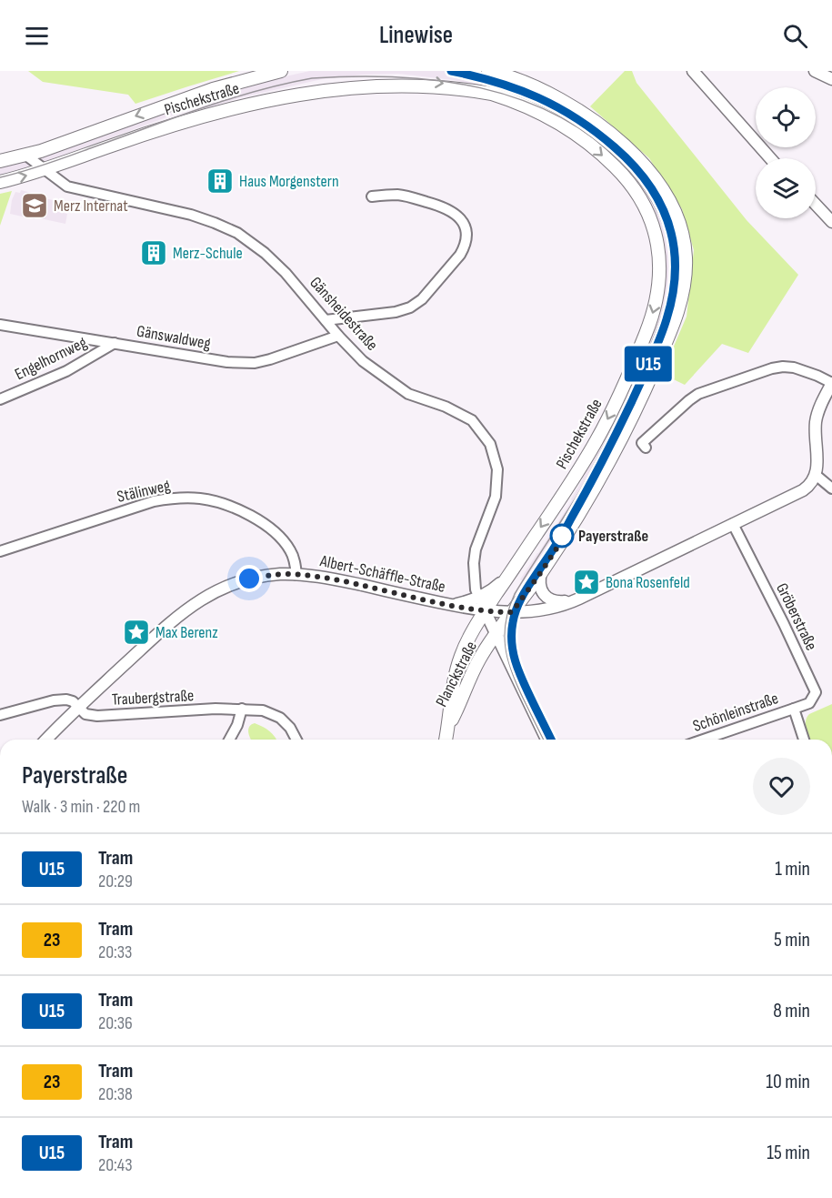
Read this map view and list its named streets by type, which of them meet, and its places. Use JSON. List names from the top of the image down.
{
  "streets": {
    "main road": ["Pischekstraße", "Planckstraße"],
    "street": [
      "Gänsheidestraße",
      "Gänswaldweg",
      "Engelhornweg",
      "Stälinweg",
      "Albert-Schäffle-Straße",
      "Gröberstraße",
      "Traubergstraße",
      "Schönleinstraße"
    ]
  },
  "crossings": [
    ["Pischekstraße", "Gänsheidestraße"],
    ["Pischekstraße", "Albert-Schäffle-Straße"],
    ["Pischekstraße", "Planckstraße"],
    ["Gänsheidestraße", "Gänswaldweg"],
    ["Gänsheidestraße", "Albert-Schäffle-Straße"],
    ["Gänsheidestraße", "Planckstraße"],
    ["Gänswaldweg", "Engelhornweg"],
    ["Stälinweg", "Albert-Schäffle-Straße"],
    ["Albert-Schäffle-Straße", "Planckstraße"],
    ["Albert-Schäffle-Straße", "Traubergstraße"],
    ["Gröberstraße", "Schönleinstraße"]
  ],
  "places": {
    "building": ["Haus Morgenstern", "Merz-Schule"],
    "school or university": ["Merz Internat"],
    "other": ["Payerstraße"],
    "place": ["Bona Rosenfeld", "Max Berenz"]
  },
  "lines": ["tram line U15"],
  "page": {
    "header": "Linewise",
    "on_map": "U15",
    "heading": ["Payerstraße", "Walk · 3 min · 220 m"],
    "list": [
      {
        "mark": "U15",
        "name": "Tram",
        "note": "20:29",
        "value": "1 min"
      },
      {
        "mark": "23",
        "name": "Tram",
        "note": "20:33",
        "value": "5 min"
      },
      {
        "mark": "U15",
        "name": "Tram",
        "note": "20:36",
        "value": "8 min"
      },
      {
        "mark": "23",
        "name": "Tram",
        "note": "20:38",
        "value": "10 min"
      },
      {
        "mark": "U15",
        "name": "Tram",
        "note": "20:43",
        "value": "15 min"
      }
    ]
  }
}
